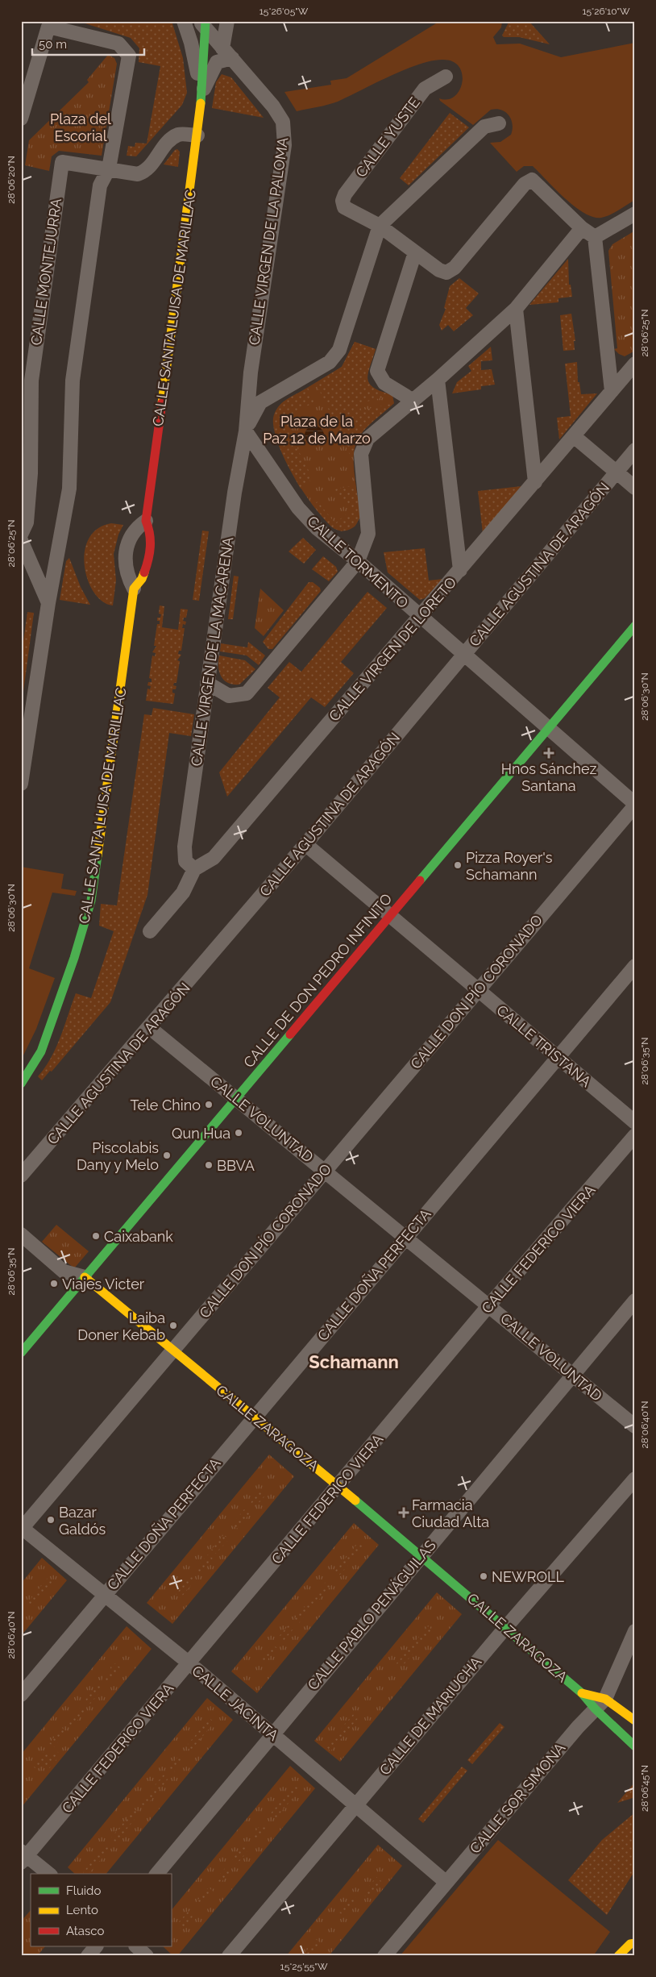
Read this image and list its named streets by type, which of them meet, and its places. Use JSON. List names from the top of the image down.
{
  "streets": {
    "street": [
      "CALLE YUSTE",
      "CALLE VIRGEN DE LA PALOMA",
      "CALLE MONTEJURRA",
      "CALLE SANTA LUISA DE MARILLAC",
      "CALLE TORMENTO",
      "CALLE AGUSTINA DE ARAGÓN",
      "CALLE VIRGEN DE LORETO",
      "CALLE VIRGEN DE LA MACARENA",
      "CALLE DE DON PEDRO INFINITO",
      "CALLE DON PÍO CORONADO",
      "CALLE TRISTANA",
      "CALLE VOLUNTAD",
      "CALLE FEDERICO VIERA",
      "CALLE DOÑA PERFECTA",
      "CALLE ZARAGOZA",
      "CALLE PABLO PENÁGUILAS",
      "CALLE JACINTA",
      "CALLE DE MARIUCHA",
      "CALLE SOR SIMONA"
    ]
  },
  "crossings": [
    ["CALLE VIRGEN DE LA PALOMA", "CALLE SANTA LUISA DE MARILLAC"],
    ["CALLE VIRGEN DE LA PALOMA", "CALLE TORMENTO"],
    ["CALLE VIRGEN DE LA PALOMA", "CALLE VIRGEN DE LA MACARENA"],
    ["CALLE MONTEJURRA", "CALLE SANTA LUISA DE MARILLAC"],
    ["CALLE TORMENTO", "CALLE AGUSTINA DE ARAGÓN"],
    ["CALLE TORMENTO", "CALLE VIRGEN DE LORETO"],
    ["CALLE TORMENTO", "CALLE VIRGEN DE LA MACARENA"],
    ["CALLE TORMENTO", "CALLE DE DON PEDRO INFINITO"],
    ["CALLE TORMENTO", "CALLE DON PÍO CORONADO"],
    ["CALLE AGUSTINA DE ARAGÓN", "CALLE TRISTANA"],
    ["CALLE AGUSTINA DE ARAGÓN", "CALLE VOLUNTAD"],
    ["CALLE VIRGEN DE LORETO", "CALLE VIRGEN DE LA MACARENA"],
    ["CALLE DE DON PEDRO INFINITO", "CALLE TRISTANA"],
    ["CALLE DE DON PEDRO INFINITO", "CALLE VOLUNTAD"],
    ["CALLE DE DON PEDRO INFINITO", "CALLE ZARAGOZA"],
    ["CALLE DON PÍO CORONADO", "CALLE TRISTANA"],
    ["CALLE DON PÍO CORONADO", "CALLE VOLUNTAD"],
    ["CALLE DON PÍO CORONADO", "CALLE ZARAGOZA"],
    ["CALLE DON PÍO CORONADO", "CALLE JACINTA"],
    ["CALLE TRISTANA", "CALLE DOÑA PERFECTA"],
    ["CALLE VOLUNTAD", "CALLE FEDERICO VIERA"],
    ["CALLE VOLUNTAD", "CALLE DOÑA PERFECTA"],
    ["CALLE VOLUNTAD", "CALLE PABLO PENÁGUILAS"],
    ["CALLE FEDERICO VIERA", "CALLE ZARAGOZA"],
    ["CALLE FEDERICO VIERA", "CALLE JACINTA"],
    ["CALLE DOÑA PERFECTA", "CALLE ZARAGOZA"],
    ["CALLE DOÑA PERFECTA", "CALLE JACINTA"],
    ["CALLE ZARAGOZA", "CALLE PABLO PENÁGUILAS"],
    ["CALLE ZARAGOZA", "CALLE DE MARIUCHA"],
    ["CALLE ZARAGOZA", "CALLE SOR SIMONA"],
    ["CALLE PABLO PENÁGUILAS", "CALLE JACINTA"],
    ["CALLE JACINTA", "CALLE DE MARIUCHA"],
    ["CALLE JACINTA", "CALLE SOR SIMONA"]
  ],
  "districts": ["Schamann"],
  "parks": ["Plaza del Escorial", "Plaza de la Paz 12 de Marzo"],
  "places": {
    "health": ["Hnos Sánchez Santana", "Farmacia Ciudad Alta"],
    "other": [
      "Pizza Royer's Schamann",
      "Tele Chino",
      "Qun Hua",
      "Piscolabis Dany y Melo",
      "BBVA",
      "Caixabank",
      "Viajes Victer",
      "Laiba Doner Kebab",
      "Bazar Galdós",
      "NEWROLL"
    ]
  },
  "legend": ["Fluido", "Lento", "Atasco"],
  "scale_bar": "50 m",
  "coordinates": [
    "15°26'05\"W",
    "15°26'10\"W",
    "28°06'20\"N",
    "28°06'25\"N",
    "28°06'30\"N",
    "28°06'35\"N",
    "28°06'40\"N",
    "28°06'45\"N",
    "15°25'55\"W"
  ]
}
